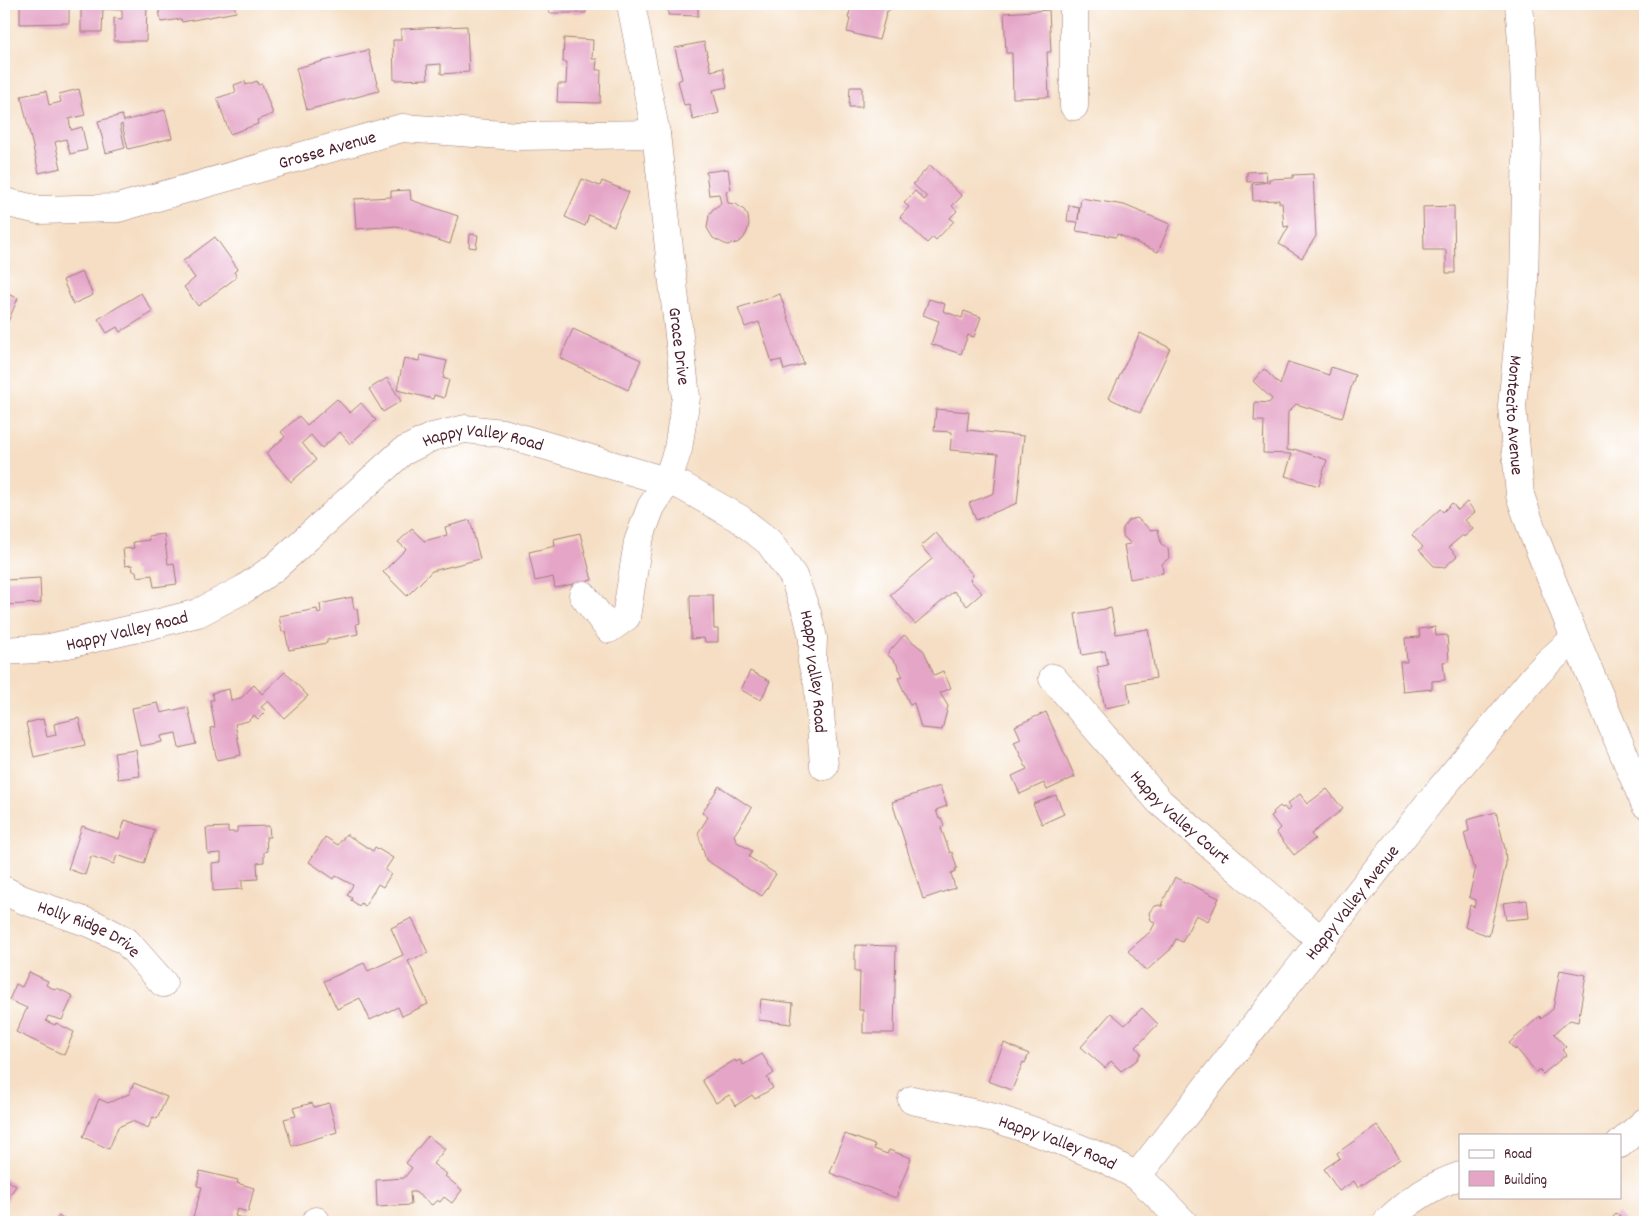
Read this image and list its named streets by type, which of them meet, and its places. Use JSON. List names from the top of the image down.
{
  "streets": {
    "street": [
      "Grosse Avenue",
      "Grace Drive",
      "Montecito Avenue",
      "Happy Valley Road",
      "Happy Valley Court",
      "Happy Valley Avenue",
      "Holly Ridge Drive"
    ]
  },
  "crossings": [
    ["Grosse Avenue", "Grace Drive"],
    ["Grace Drive", "Happy Valley Road"],
    ["Montecito Avenue", "Happy Valley Avenue"],
    ["Happy Valley Road", "Happy Valley Avenue"],
    ["Happy Valley Court", "Happy Valley Avenue"]
  ],
  "legend": ["Road", "Building"]
}
